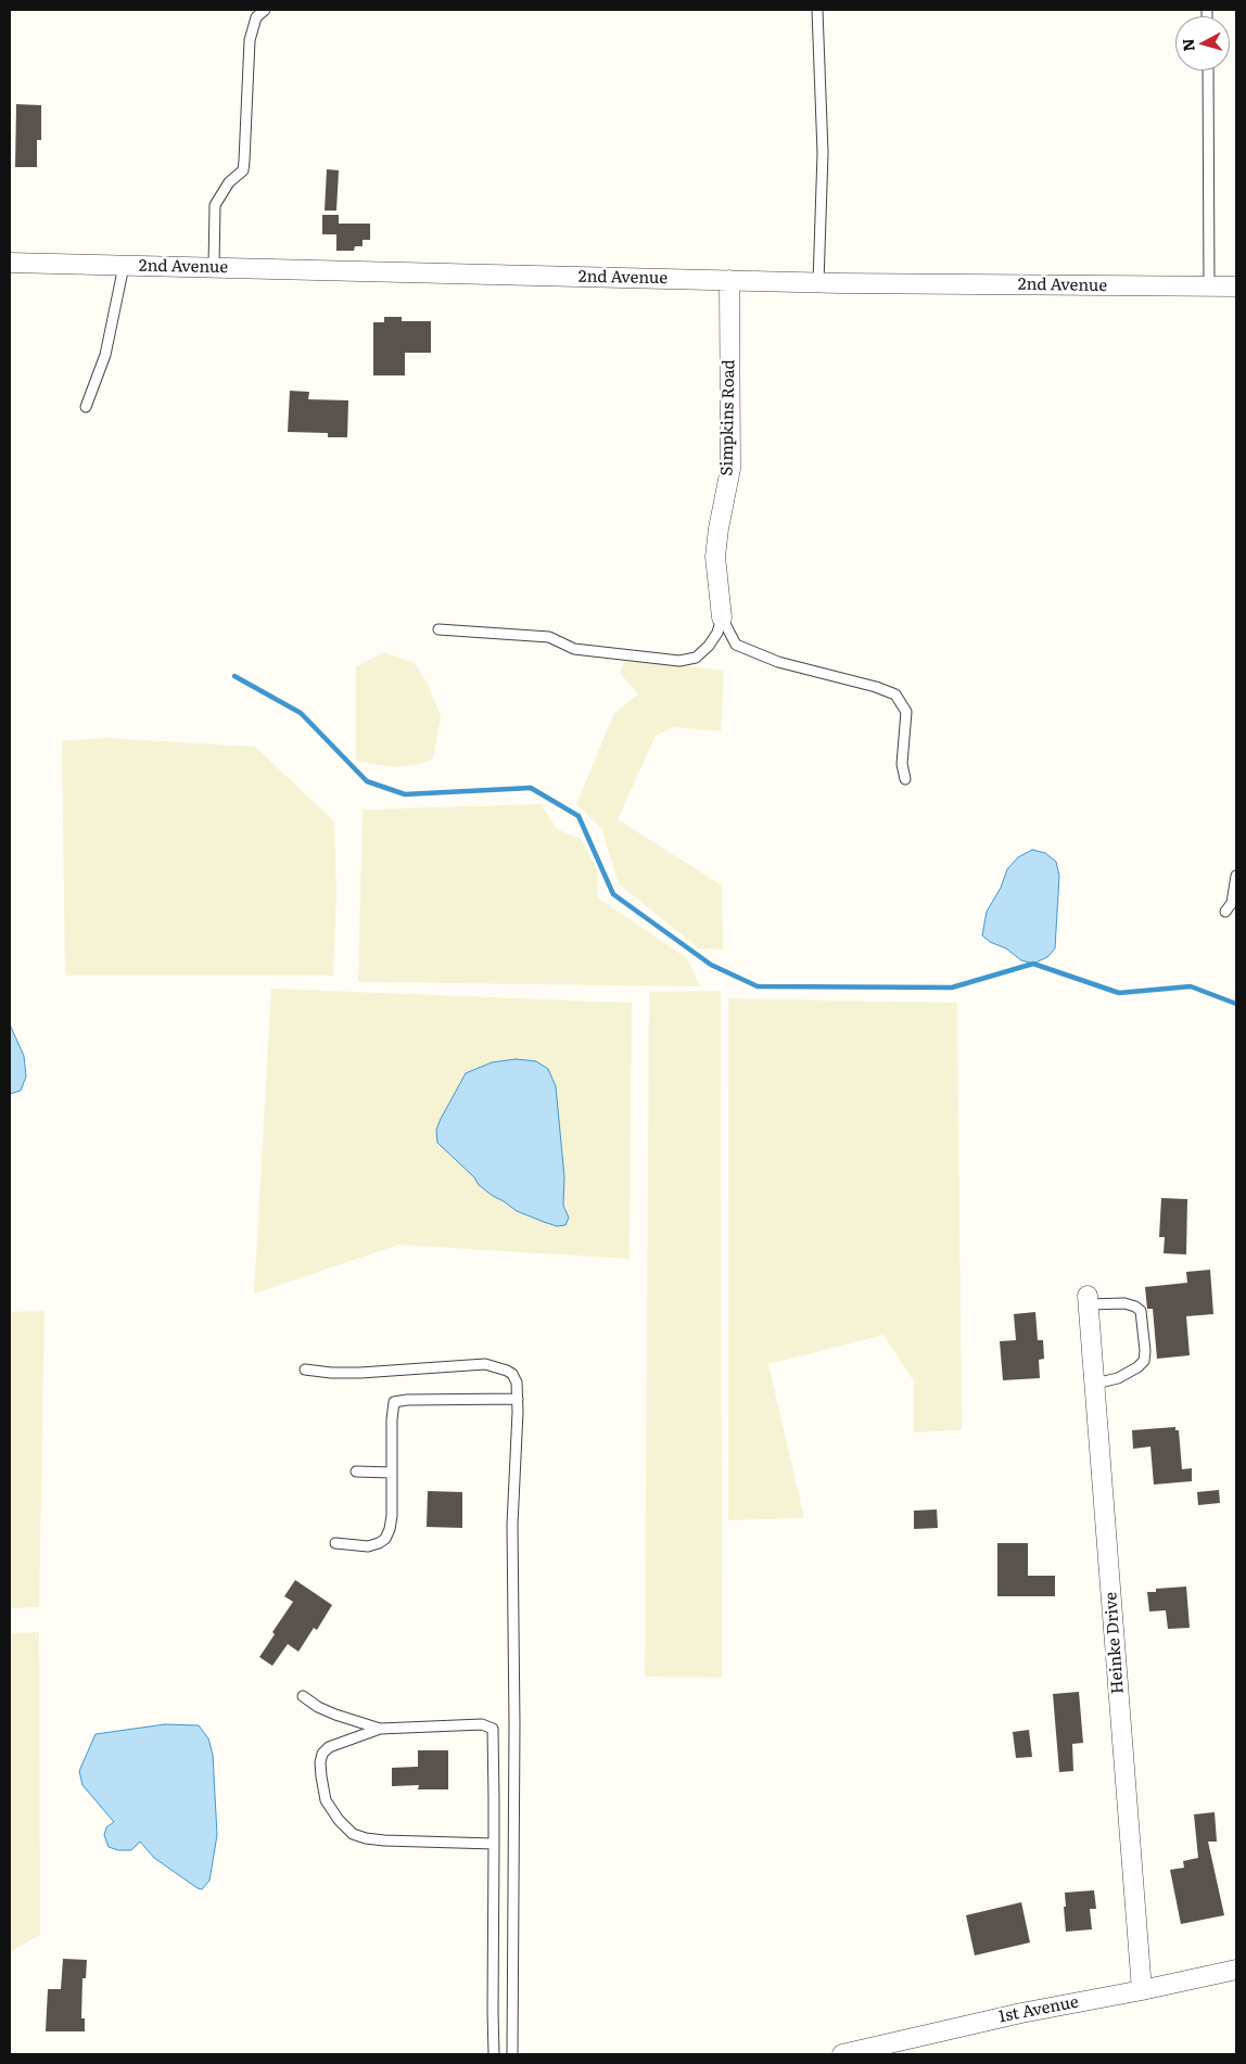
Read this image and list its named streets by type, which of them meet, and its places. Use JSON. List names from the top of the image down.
{
  "streets": {
    "street": [
      "2nd Avenue",
      "Simpkins Road",
      "Heinke Drive",
      "1st Avenue"
    ]
  },
  "crossings": [
    ["2nd Avenue", "Simpkins Road"],
    ["Heinke Drive", "1st Avenue"]
  ],
  "north": "left"
}
